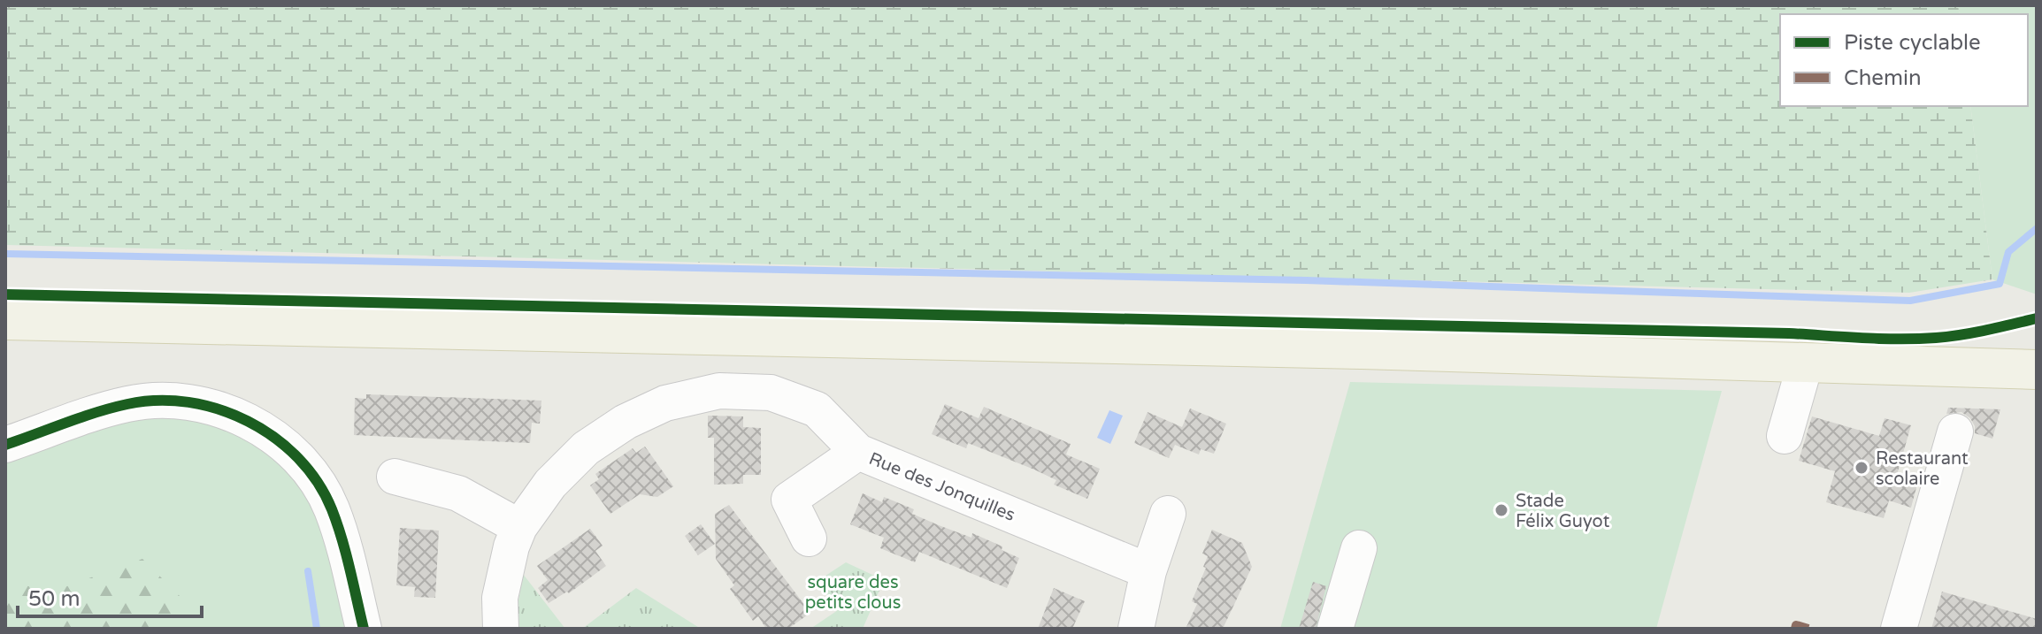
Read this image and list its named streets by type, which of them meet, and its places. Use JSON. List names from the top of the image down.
{
  "streets": {
    "street": ["Rue des Jonquilles"]
  },
  "parks": ["square des petits clous"],
  "places": ["Restaurant scolaire", "Stade Félix Guyot"],
  "legend": ["Piste cyclable", "Chemin"],
  "scale_bar": "50 m"
}
